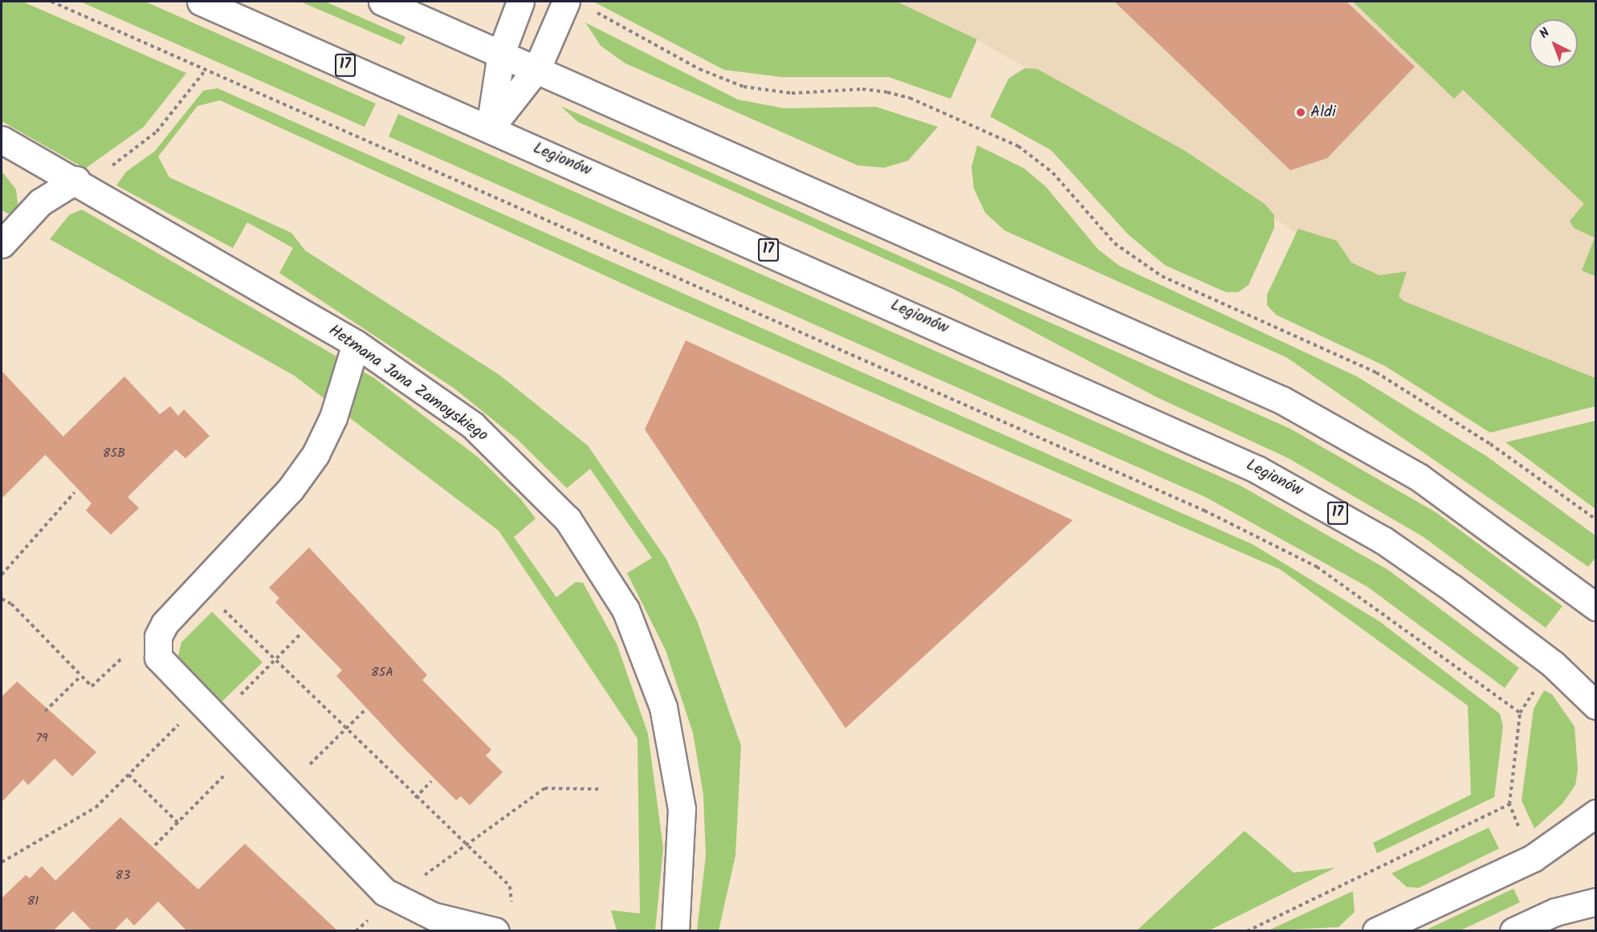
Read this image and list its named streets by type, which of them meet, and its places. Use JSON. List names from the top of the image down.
{
  "streets": {
    "main road": ["17", "Legionów", "Hetmana Jana Zamoyskiego"]
  },
  "places": ["Aldi"],
  "house_numbers": [
    "85B",
    "85A",
    "79",
    "83",
    "81"
  ],
  "north": "top left"
}
